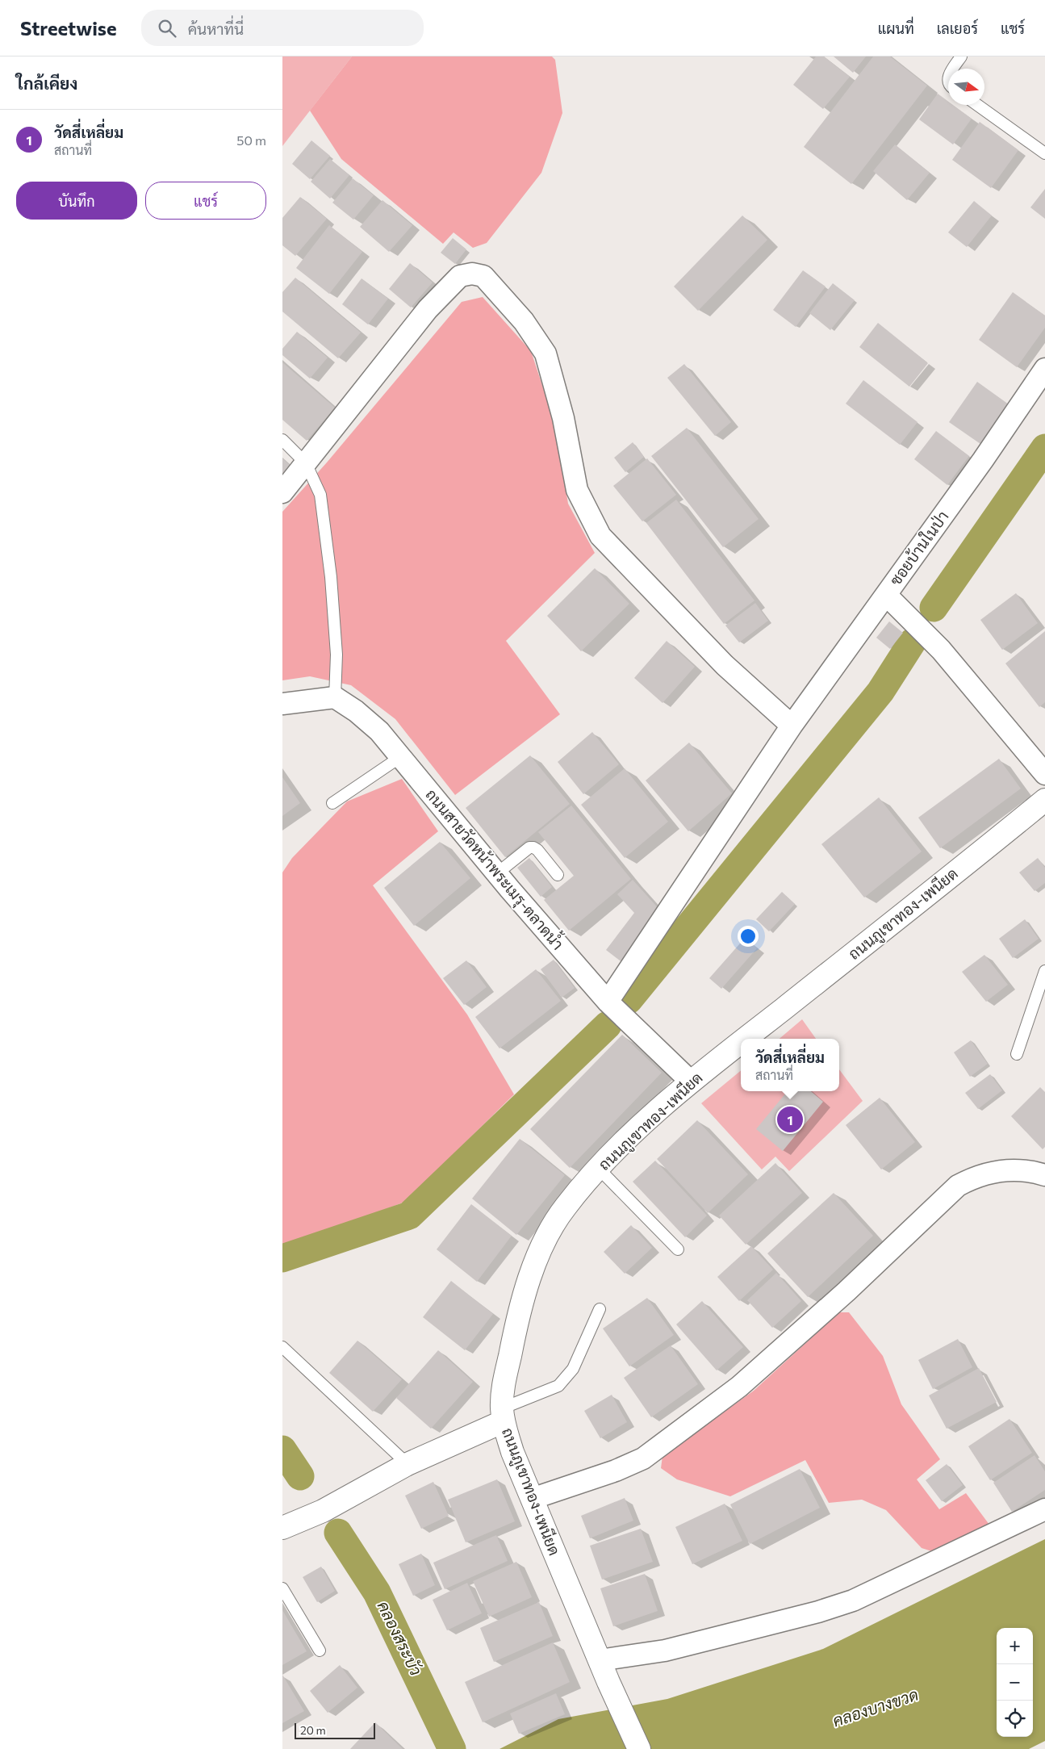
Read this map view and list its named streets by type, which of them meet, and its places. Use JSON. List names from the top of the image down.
{
  "streets": {
    "street": ["ซอยบ้านในป่า", "ถนนสายวัดหน้าพระเมรุ-ตลาดน้ำ", "ถนนภูเขาทอง-เพนียด"]
  },
  "crossings": [
    ["ซอยบ้านในป่า", "ถนนสายวัดหน้าพระเมรุ-ตลาดน้ำ"],
    ["ถนนสายวัดหน้าพระเมรุ-ตลาดน้ำ", "ถนนภูเขาทอง-เพนียด"]
  ],
  "water": ["คลองสระบัว", "คลองบางขวด"],
  "scale_bar": "20 m",
  "north": "right",
  "page": {
    "header": "Streetwise",
    "search": "ค้นหาที่นี่",
    "nav": ["แผนที่", "เลเยอร์", "แชร์"],
    "heading": "ใกล้เคียง",
    "list": [
      {
        "mark": "1",
        "name": "วัดสี่เหลี่ยม",
        "note": "สถานที่",
        "value": "50 m"
      }
    ],
    "buttons": ["บันทึก", "แชร์"],
    "popup": ["วัดสี่เหลี่ยม", "สถานที่"],
    "pins": "1",
    "map_buttons": ["+", "−"],
    "scale": "20 m"
  }
}
